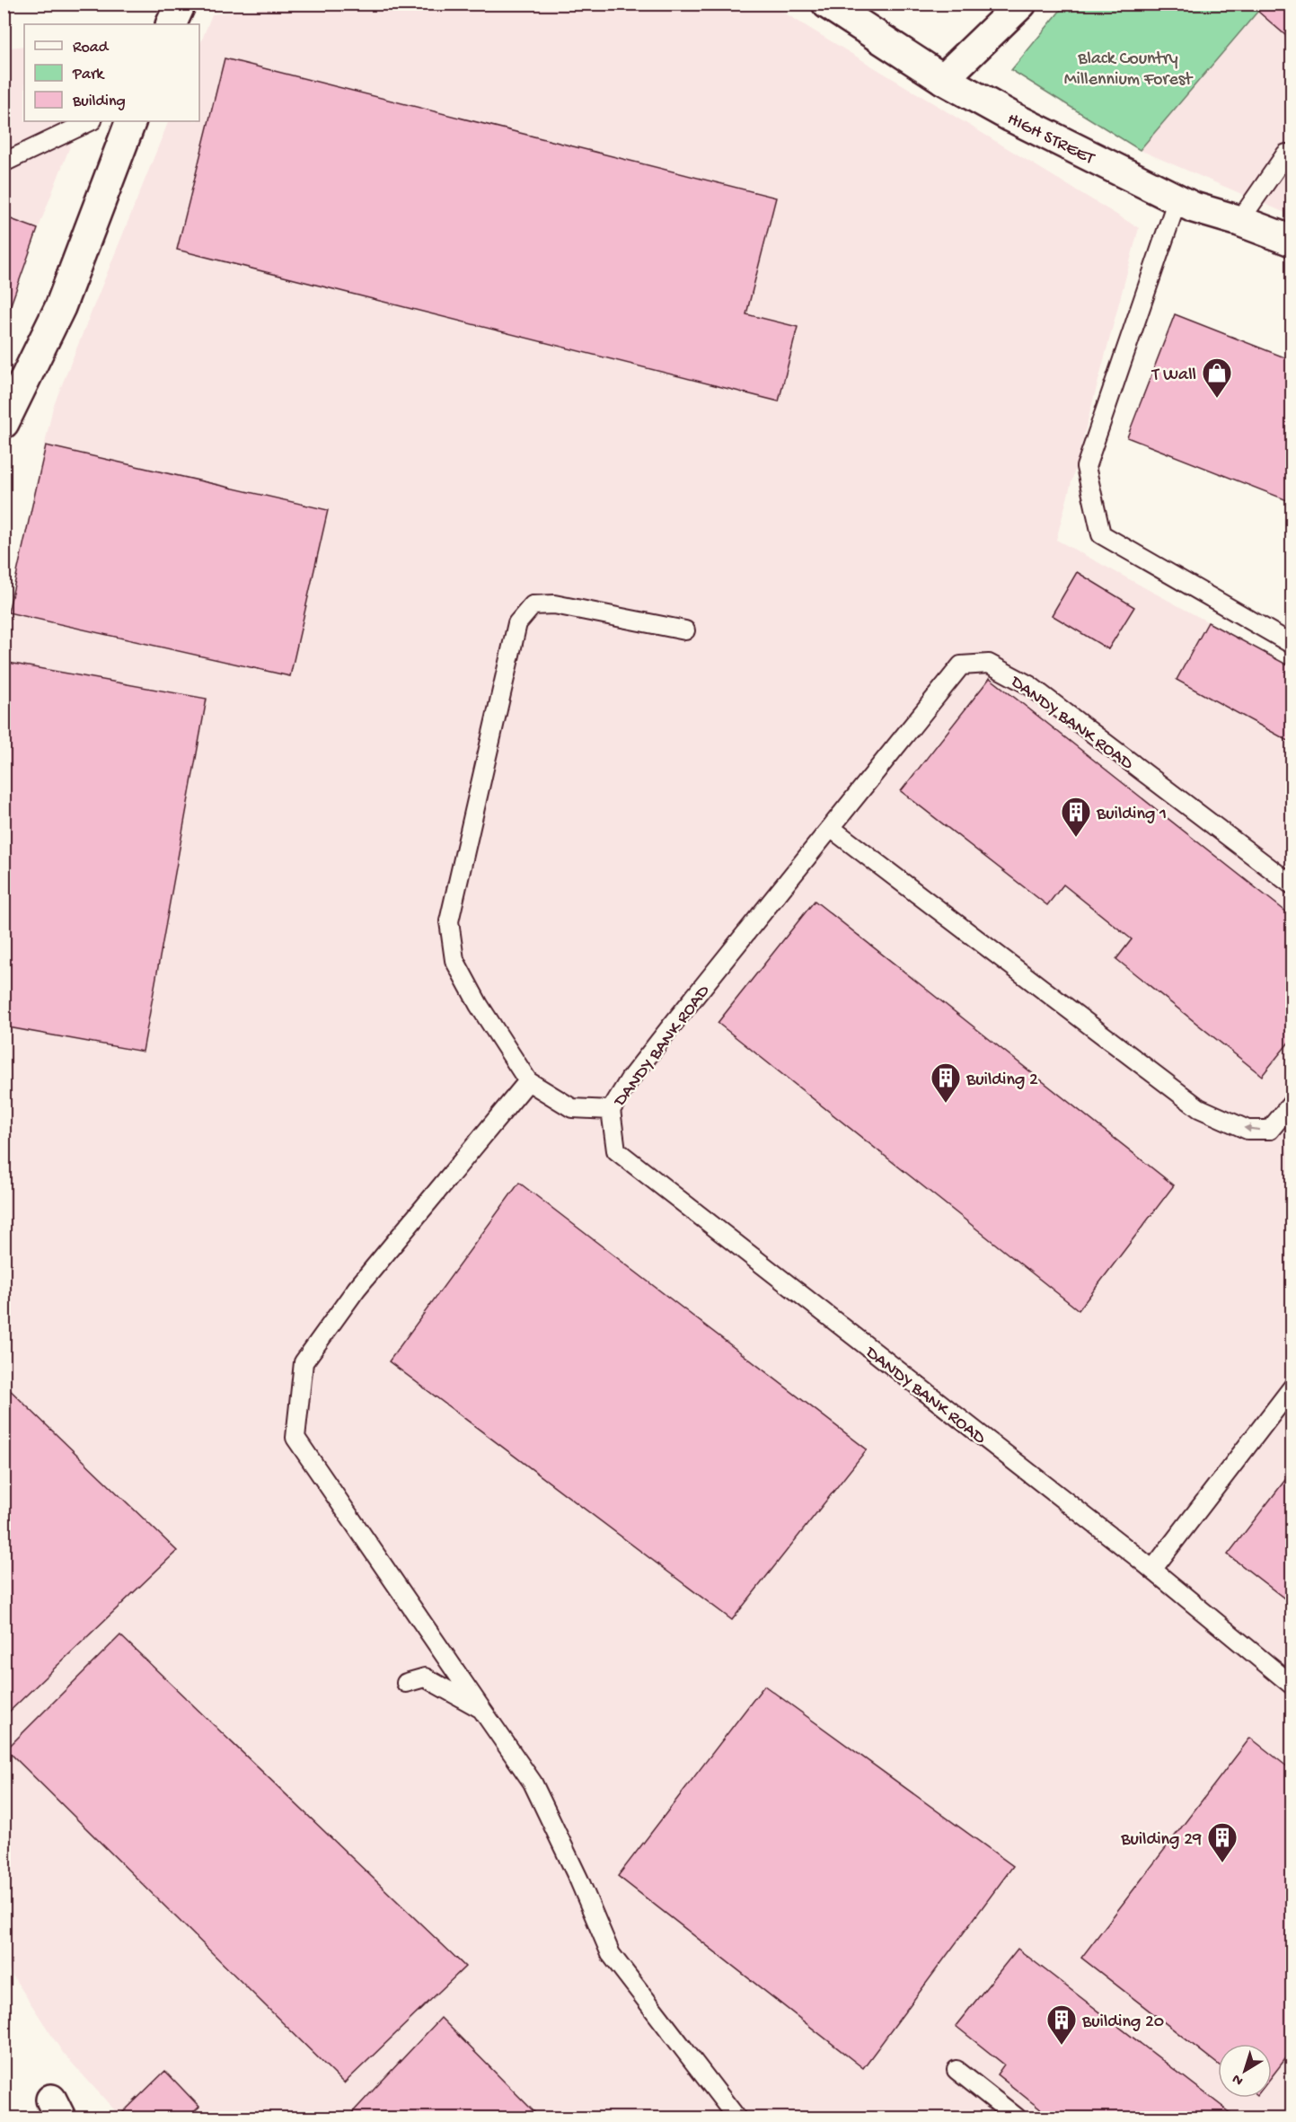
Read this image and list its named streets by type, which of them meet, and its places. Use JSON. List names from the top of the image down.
{
  "streets": {
    "main road": ["HIGH STREET"],
    "lane": ["DANDY BANK ROAD"]
  },
  "parks": ["Black Country Millennium Forest"],
  "places": {
    "shop": ["T Wall"],
    "building": [
      "Building 1",
      "Building 2",
      "Building 29",
      "Building 20"
    ]
  },
  "legend": ["Road", "Park", "Building"],
  "north": "bottom left"
}
